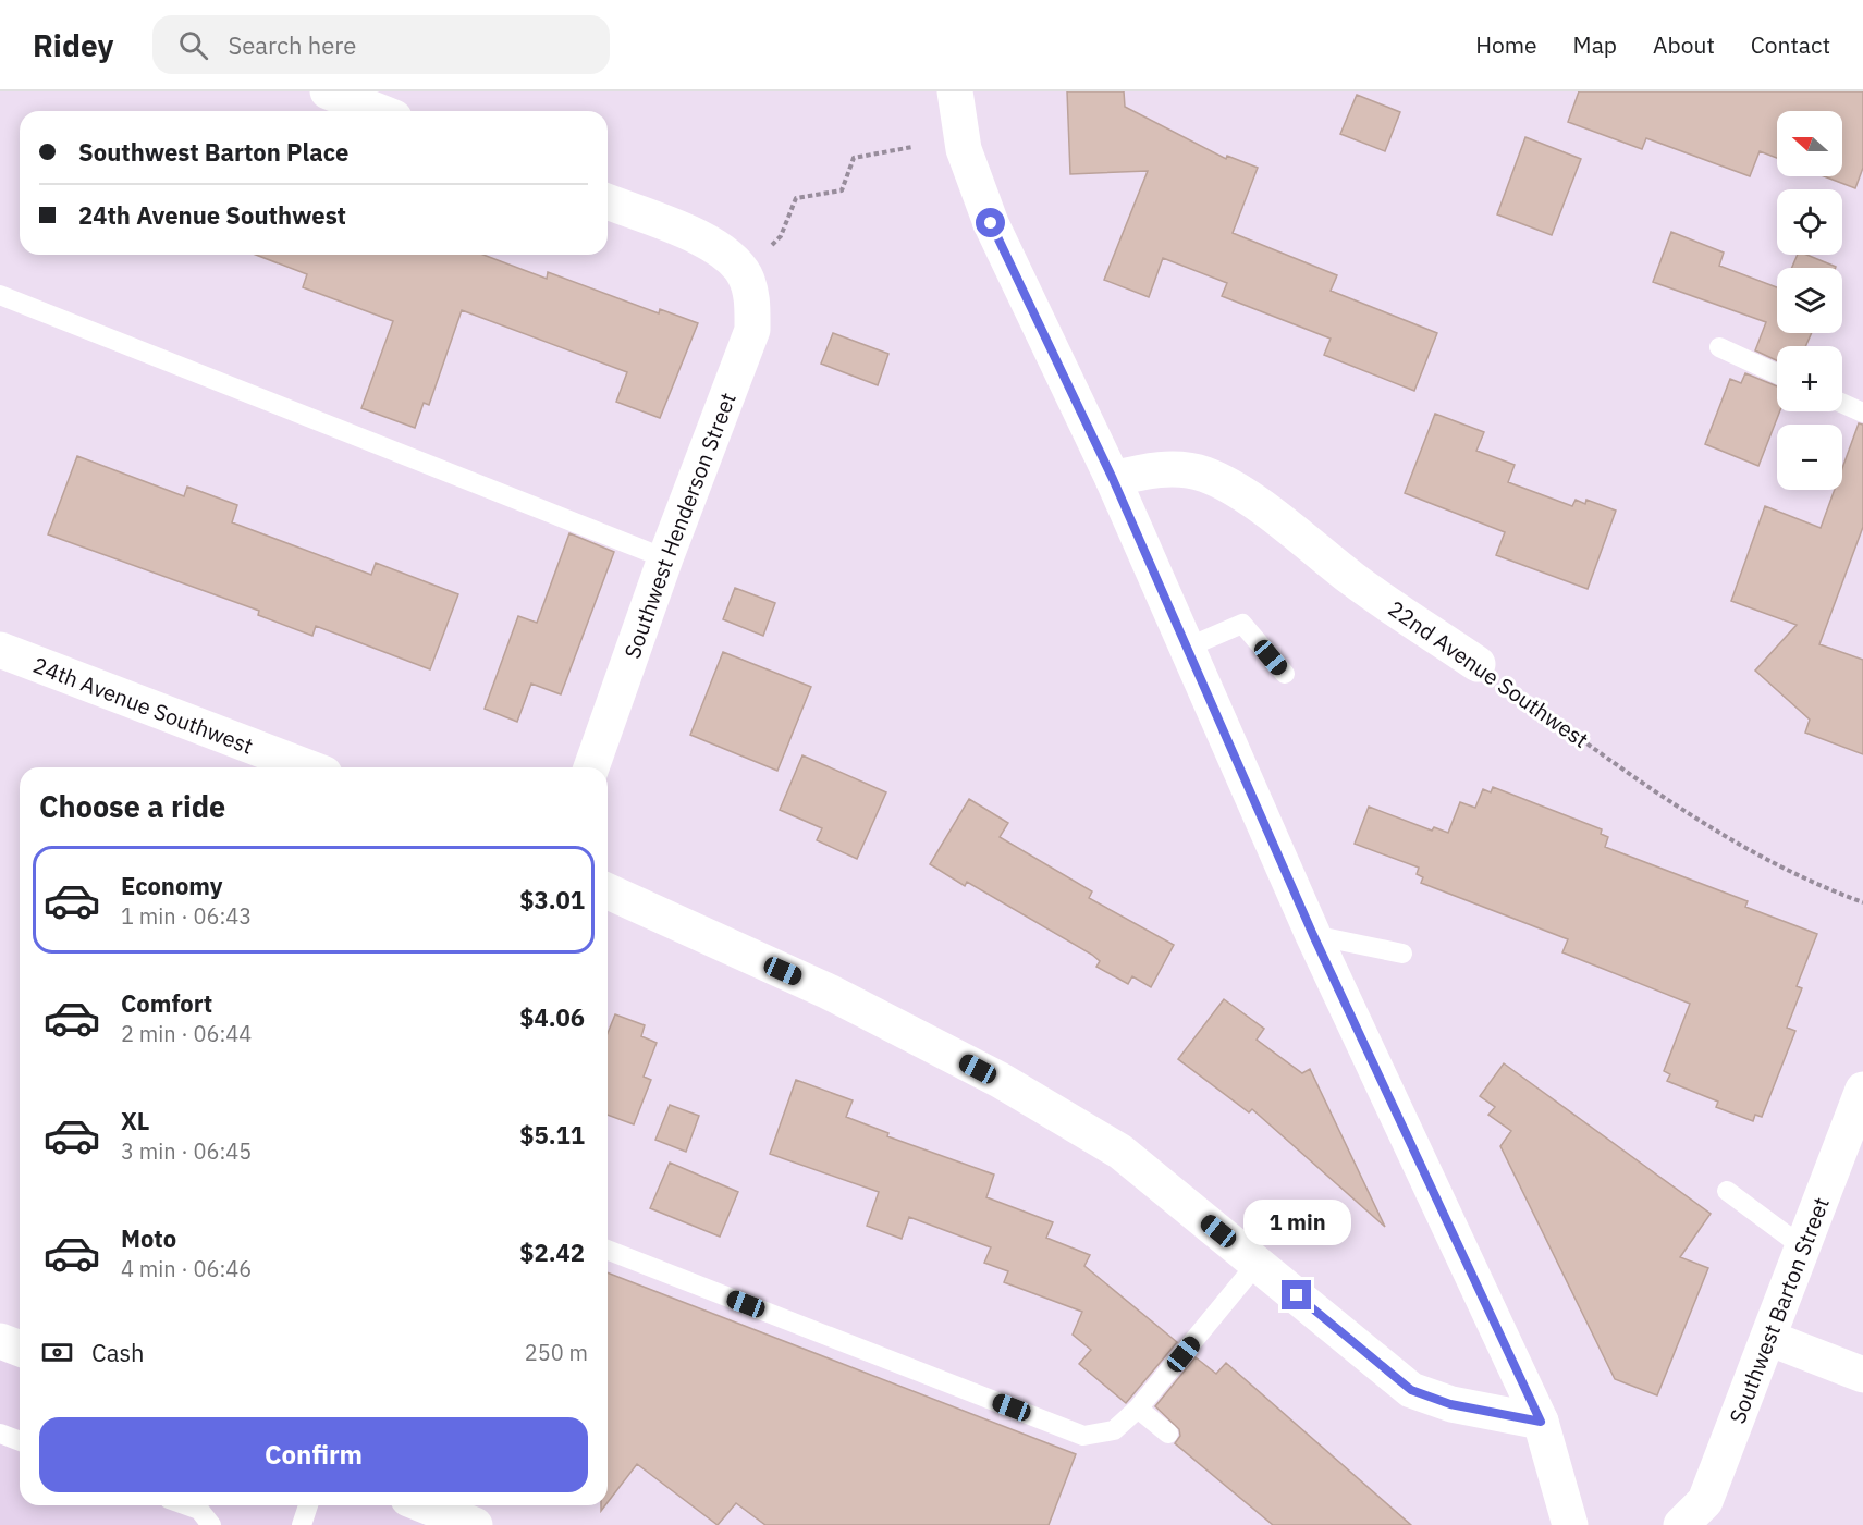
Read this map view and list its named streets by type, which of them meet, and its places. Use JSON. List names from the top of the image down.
{
  "streets": {
    "street": [
      "Southwest Henderson Street",
      "22nd Avenue Southwest",
      "24th Avenue Southwest",
      "Southwest Barton Street"
    ]
  },
  "north": "left",
  "page": {
    "header": "Ridey",
    "search": "Search here",
    "nav": [
      "Home",
      "Map",
      "About",
      "Contact"
    ],
    "map_buttons": ["+", "−"],
    "banner": ["Southwest Barton Place", "24th Avenue Southwest"],
    "heading": "Choose a ride",
    "list": [
      {
        "name": "Economy",
        "note": "1 min · 06:43",
        "value": "$3.01"
      },
      {
        "name": "Comfort",
        "note": "2 min · 06:44",
        "value": "$4.06"
      },
      {
        "name": "XL",
        "note": "3 min · 06:45",
        "value": "$5.11"
      },
      {
        "name": "Moto",
        "note": "4 min · 06:46",
        "value": "$2.42"
      }
    ],
    "bubble": "1 min",
    "pay": ["Cash", "250 m"],
    "buttons": "Confirm"
  }
}
